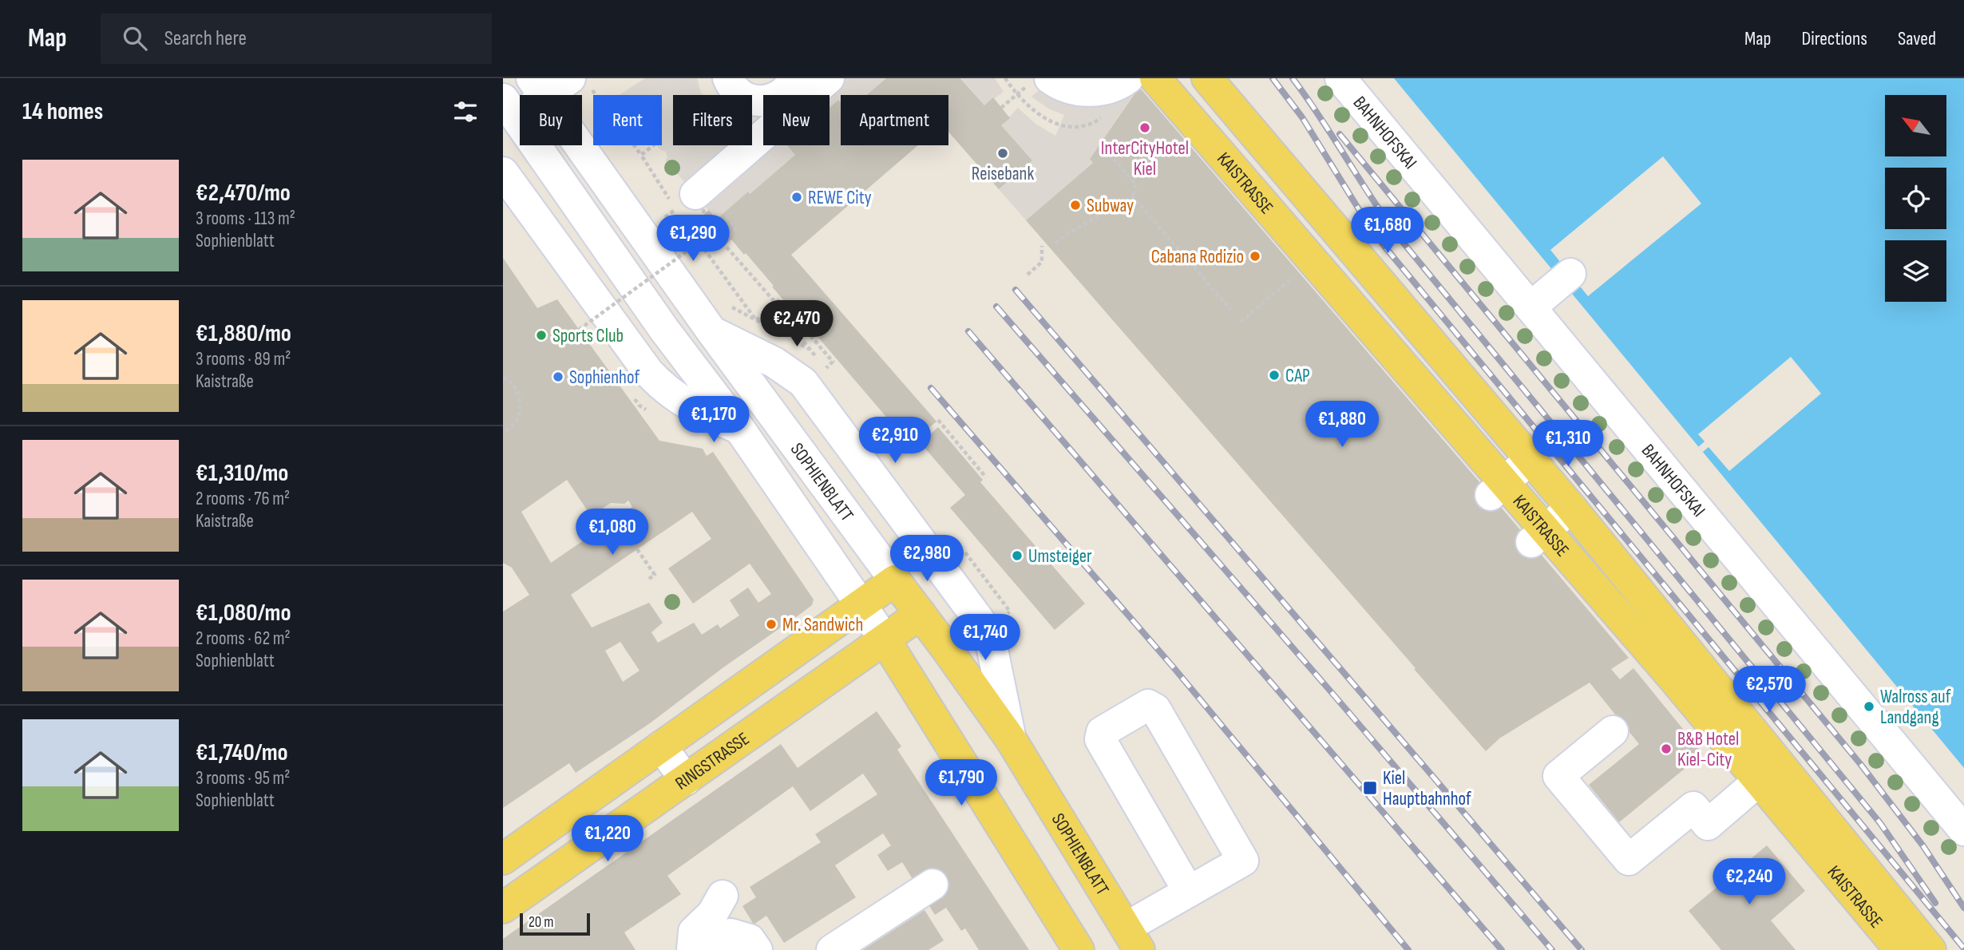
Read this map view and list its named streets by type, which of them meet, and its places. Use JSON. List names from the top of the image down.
{
  "streets": {
    "main road": ["KAISTRASSE", "SOPHIENBLATT", "RINGSTRASSE"],
    "street": ["BAHNHOFSKAI"]
  },
  "crossings": [
    ["SOPHIENBLATT", "RINGSTRASSE"]
  ],
  "places": {
    "other": [
      "InterCityHotel Kiel",
      "Reisebank",
      "REWE City",
      "Subway",
      "Cabana Rodizio",
      "Sports Club",
      "CAP",
      "Sophienhof",
      "Umsteiger",
      "Mr. Sandwich",
      "Walross auf Landgang",
      "B&B Hotel Kiel-City"
    ],
    "transit": ["Kiel Hauptbahnhof"]
  },
  "scale_bar": "20 m",
  "north": "top left",
  "page": {
    "header": "Map",
    "search": "Search here",
    "nav": ["Map", "Directions", "Saved"],
    "heading": "14 homes",
    "chip": [
      "Buy",
      "Rent",
      "Filters",
      "New",
      "Apartment"
    ],
    "list": [
      {
        "name": "€2,470/mo",
        "note": "3 rooms · 113 m² · Sophienblatt"
      },
      {
        "name": "€1,880/mo",
        "note": "3 rooms · 89 m² · Kaistraße"
      },
      {
        "name": "€1,310/mo",
        "note": "2 rooms · 76 m² · Kaistraße"
      },
      {
        "name": "€1,080/mo",
        "note": "2 rooms · 62 m² · Sophienblatt"
      },
      {
        "name": "€1,740/mo",
        "note": "3 rooms · 95 m² · Sophienblatt"
      }
    ],
    "price": [
      "€1,680",
      "€1,290",
      "€2,470",
      "€1,170",
      "€1,880",
      "€2,910",
      "€1,310",
      "€1,080",
      "€2,980",
      "€1,740",
      "€2,570",
      "€1,790",
      "€1,220",
      "€2,240"
    ],
    "scale": "20 m"
  }
}
